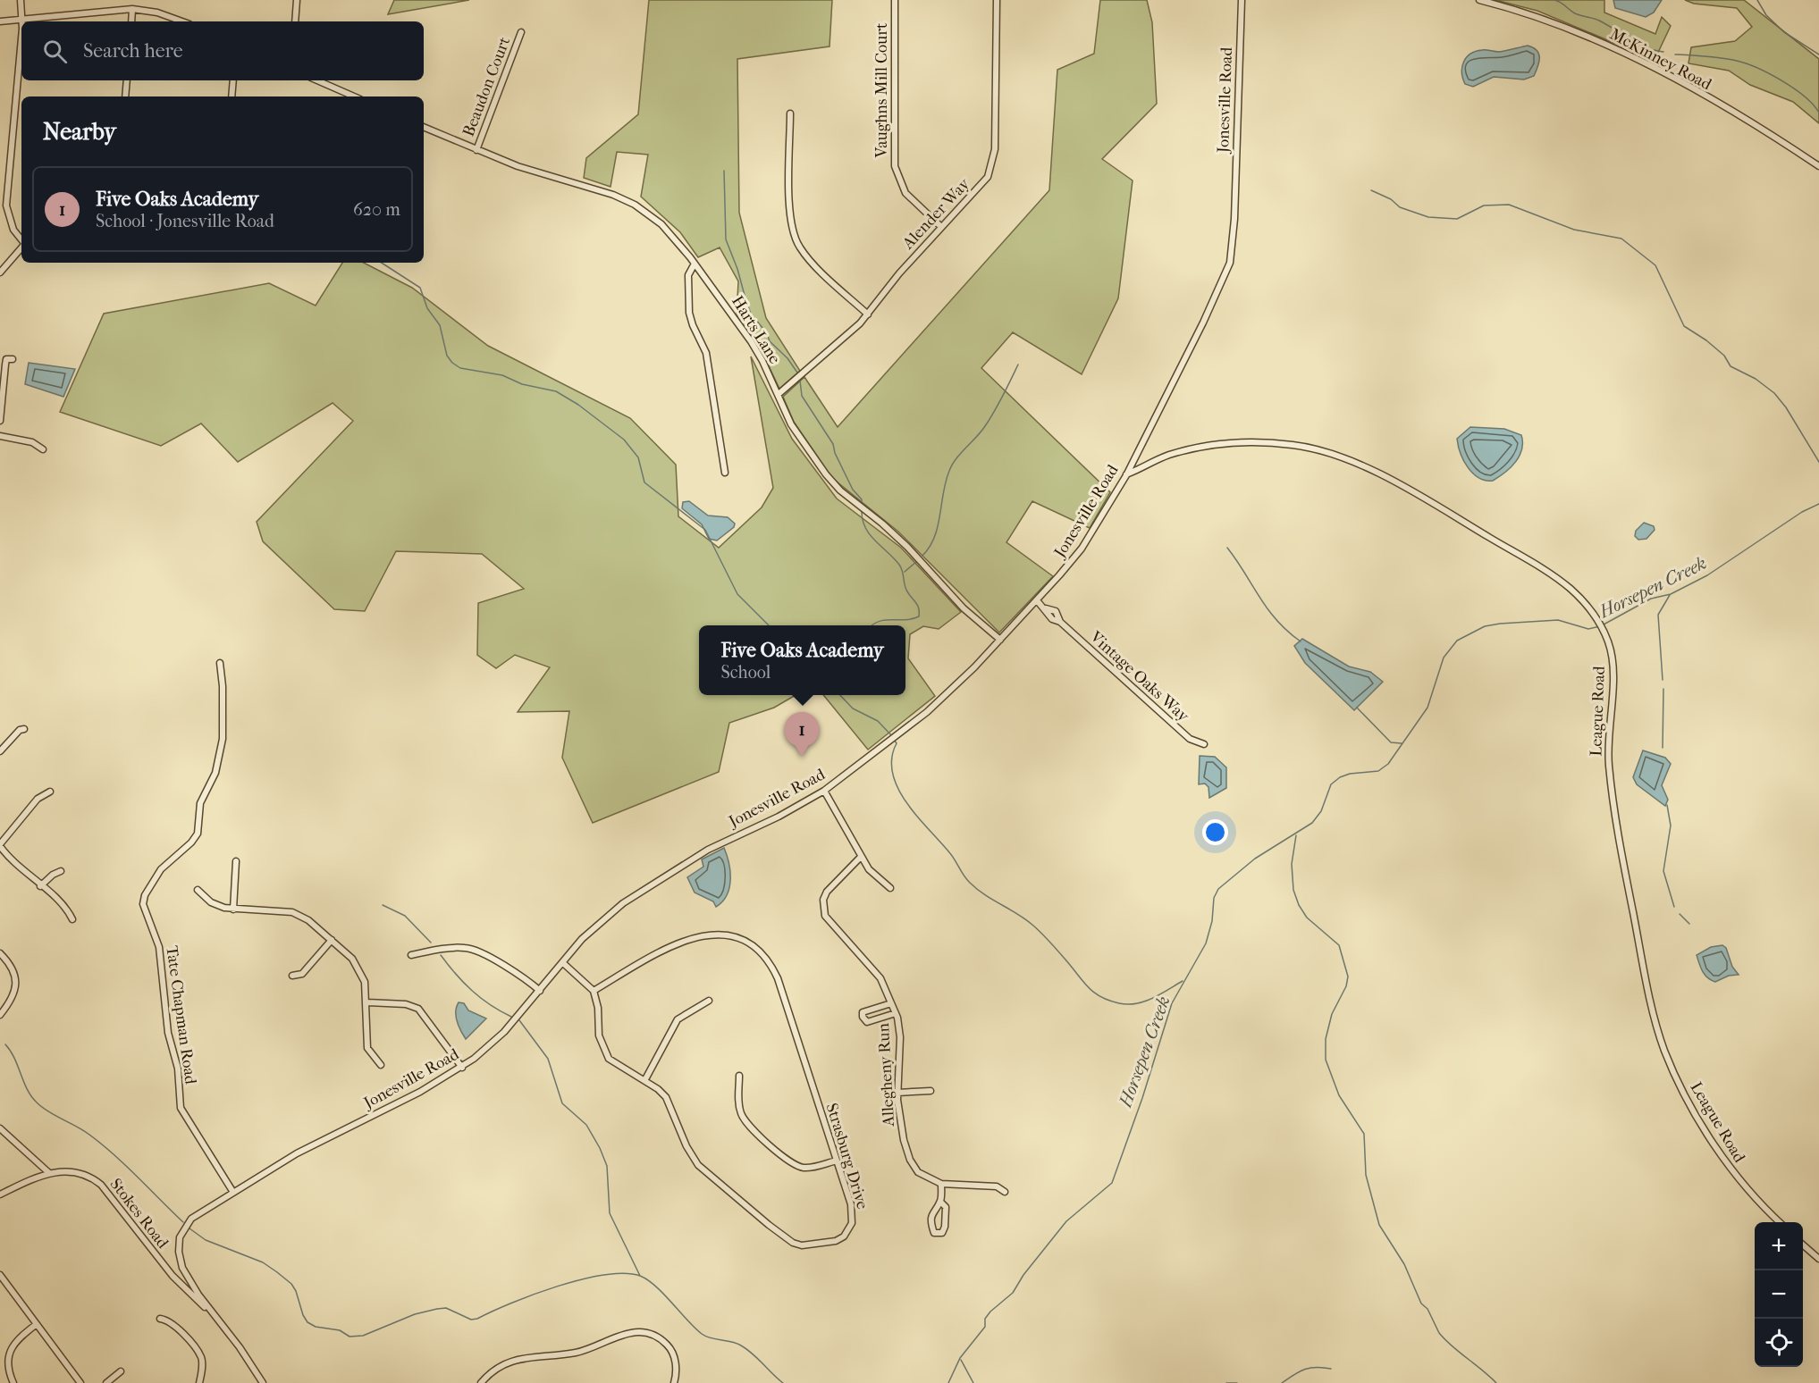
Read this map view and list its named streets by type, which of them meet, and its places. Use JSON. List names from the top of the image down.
{
  "streets": {
    "street": [
      "McKinney Road",
      "Beaudon Court",
      "Vaughns Mill Court",
      "Jonesville Road",
      "Alender Way",
      "Harts Lane",
      "Vintage Oaks Way",
      "League Road",
      "Tate Chapman Road",
      "Allegheny Run",
      "Strasburg Drive",
      "Stokes Road"
    ]
  },
  "crossings": [
    ["Beaudon Court", "Harts Lane"],
    ["Vaughns Mill Court", "Alender Way"],
    ["Jonesville Road", "Harts Lane"],
    ["Jonesville Road", "Vintage Oaks Way"],
    ["Jonesville Road", "League Road"],
    ["Jonesville Road", "Tate Chapman Road"],
    ["Jonesville Road", "Stokes Road"],
    ["Alender Way", "Harts Lane"]
  ],
  "water": ["Horsepen Creek"],
  "page": {
    "search": "Search here",
    "heading": "Nearby",
    "list": [
      {
        "mark": "1",
        "name": "Five Oaks Academy",
        "note": "School · Jonesville Road",
        "value": "620 m"
      }
    ],
    "popup": ["Five Oaks Academy", "School"],
    "pins": "1",
    "map_buttons": ["+", "−"]
  }
}
